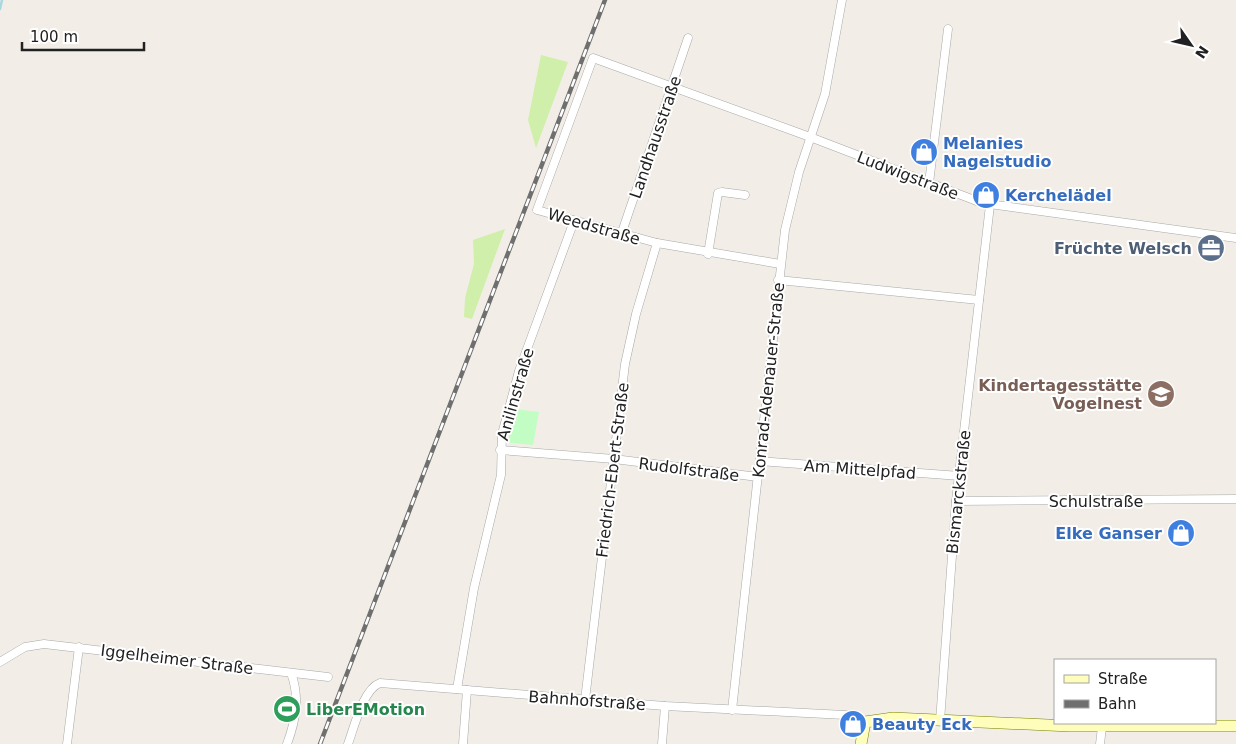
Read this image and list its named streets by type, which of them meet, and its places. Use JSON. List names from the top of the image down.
{
  "streets": {
    "street": [
      "Landhausstraße",
      "Ludwigstraße",
      "Weedstraße",
      "Konrad-Adenauer-Straße",
      "Anilinstraße",
      "Rudolfstraße",
      "Am Mittelpfad",
      "Friedrich-Ebert-Straße",
      "Bismarckstraße",
      "Schulstraße",
      "Iggelheimer Straße",
      "Bahnhofstraße"
    ]
  },
  "crossings": [
    ["Landhausstraße", "Ludwigstraße"],
    ["Landhausstraße", "Weedstraße"],
    ["Ludwigstraße", "Weedstraße"],
    ["Ludwigstraße", "Konrad-Adenauer-Straße"],
    ["Ludwigstraße", "Bismarckstraße"],
    ["Weedstraße", "Konrad-Adenauer-Straße"],
    ["Weedstraße", "Anilinstraße"],
    ["Weedstraße", "Friedrich-Ebert-Straße"],
    ["Konrad-Adenauer-Straße", "Rudolfstraße"],
    ["Konrad-Adenauer-Straße", "Am Mittelpfad"],
    ["Konrad-Adenauer-Straße", "Bahnhofstraße"],
    ["Anilinstraße", "Rudolfstraße"],
    ["Anilinstraße", "Bahnhofstraße"],
    ["Rudolfstraße", "Friedrich-Ebert-Straße"],
    ["Am Mittelpfad", "Bismarckstraße"],
    ["Friedrich-Ebert-Straße", "Bahnhofstraße"],
    ["Bismarckstraße", "Schulstraße"]
  ],
  "places": {
    "shop": [
      "Melanies Nagelstudio",
      "Kerchelädel",
      "Elke Ganser",
      "Beauty Eck"
    ],
    "office": ["Früchte Welsch"],
    "school or university": ["Kindertagesstätte Vogelnest"],
    "sports": ["LiberEMotion"]
  },
  "legend": ["Straße", "Bahn"],
  "scale_bar": "100 m",
  "north": "bottom right"
}
